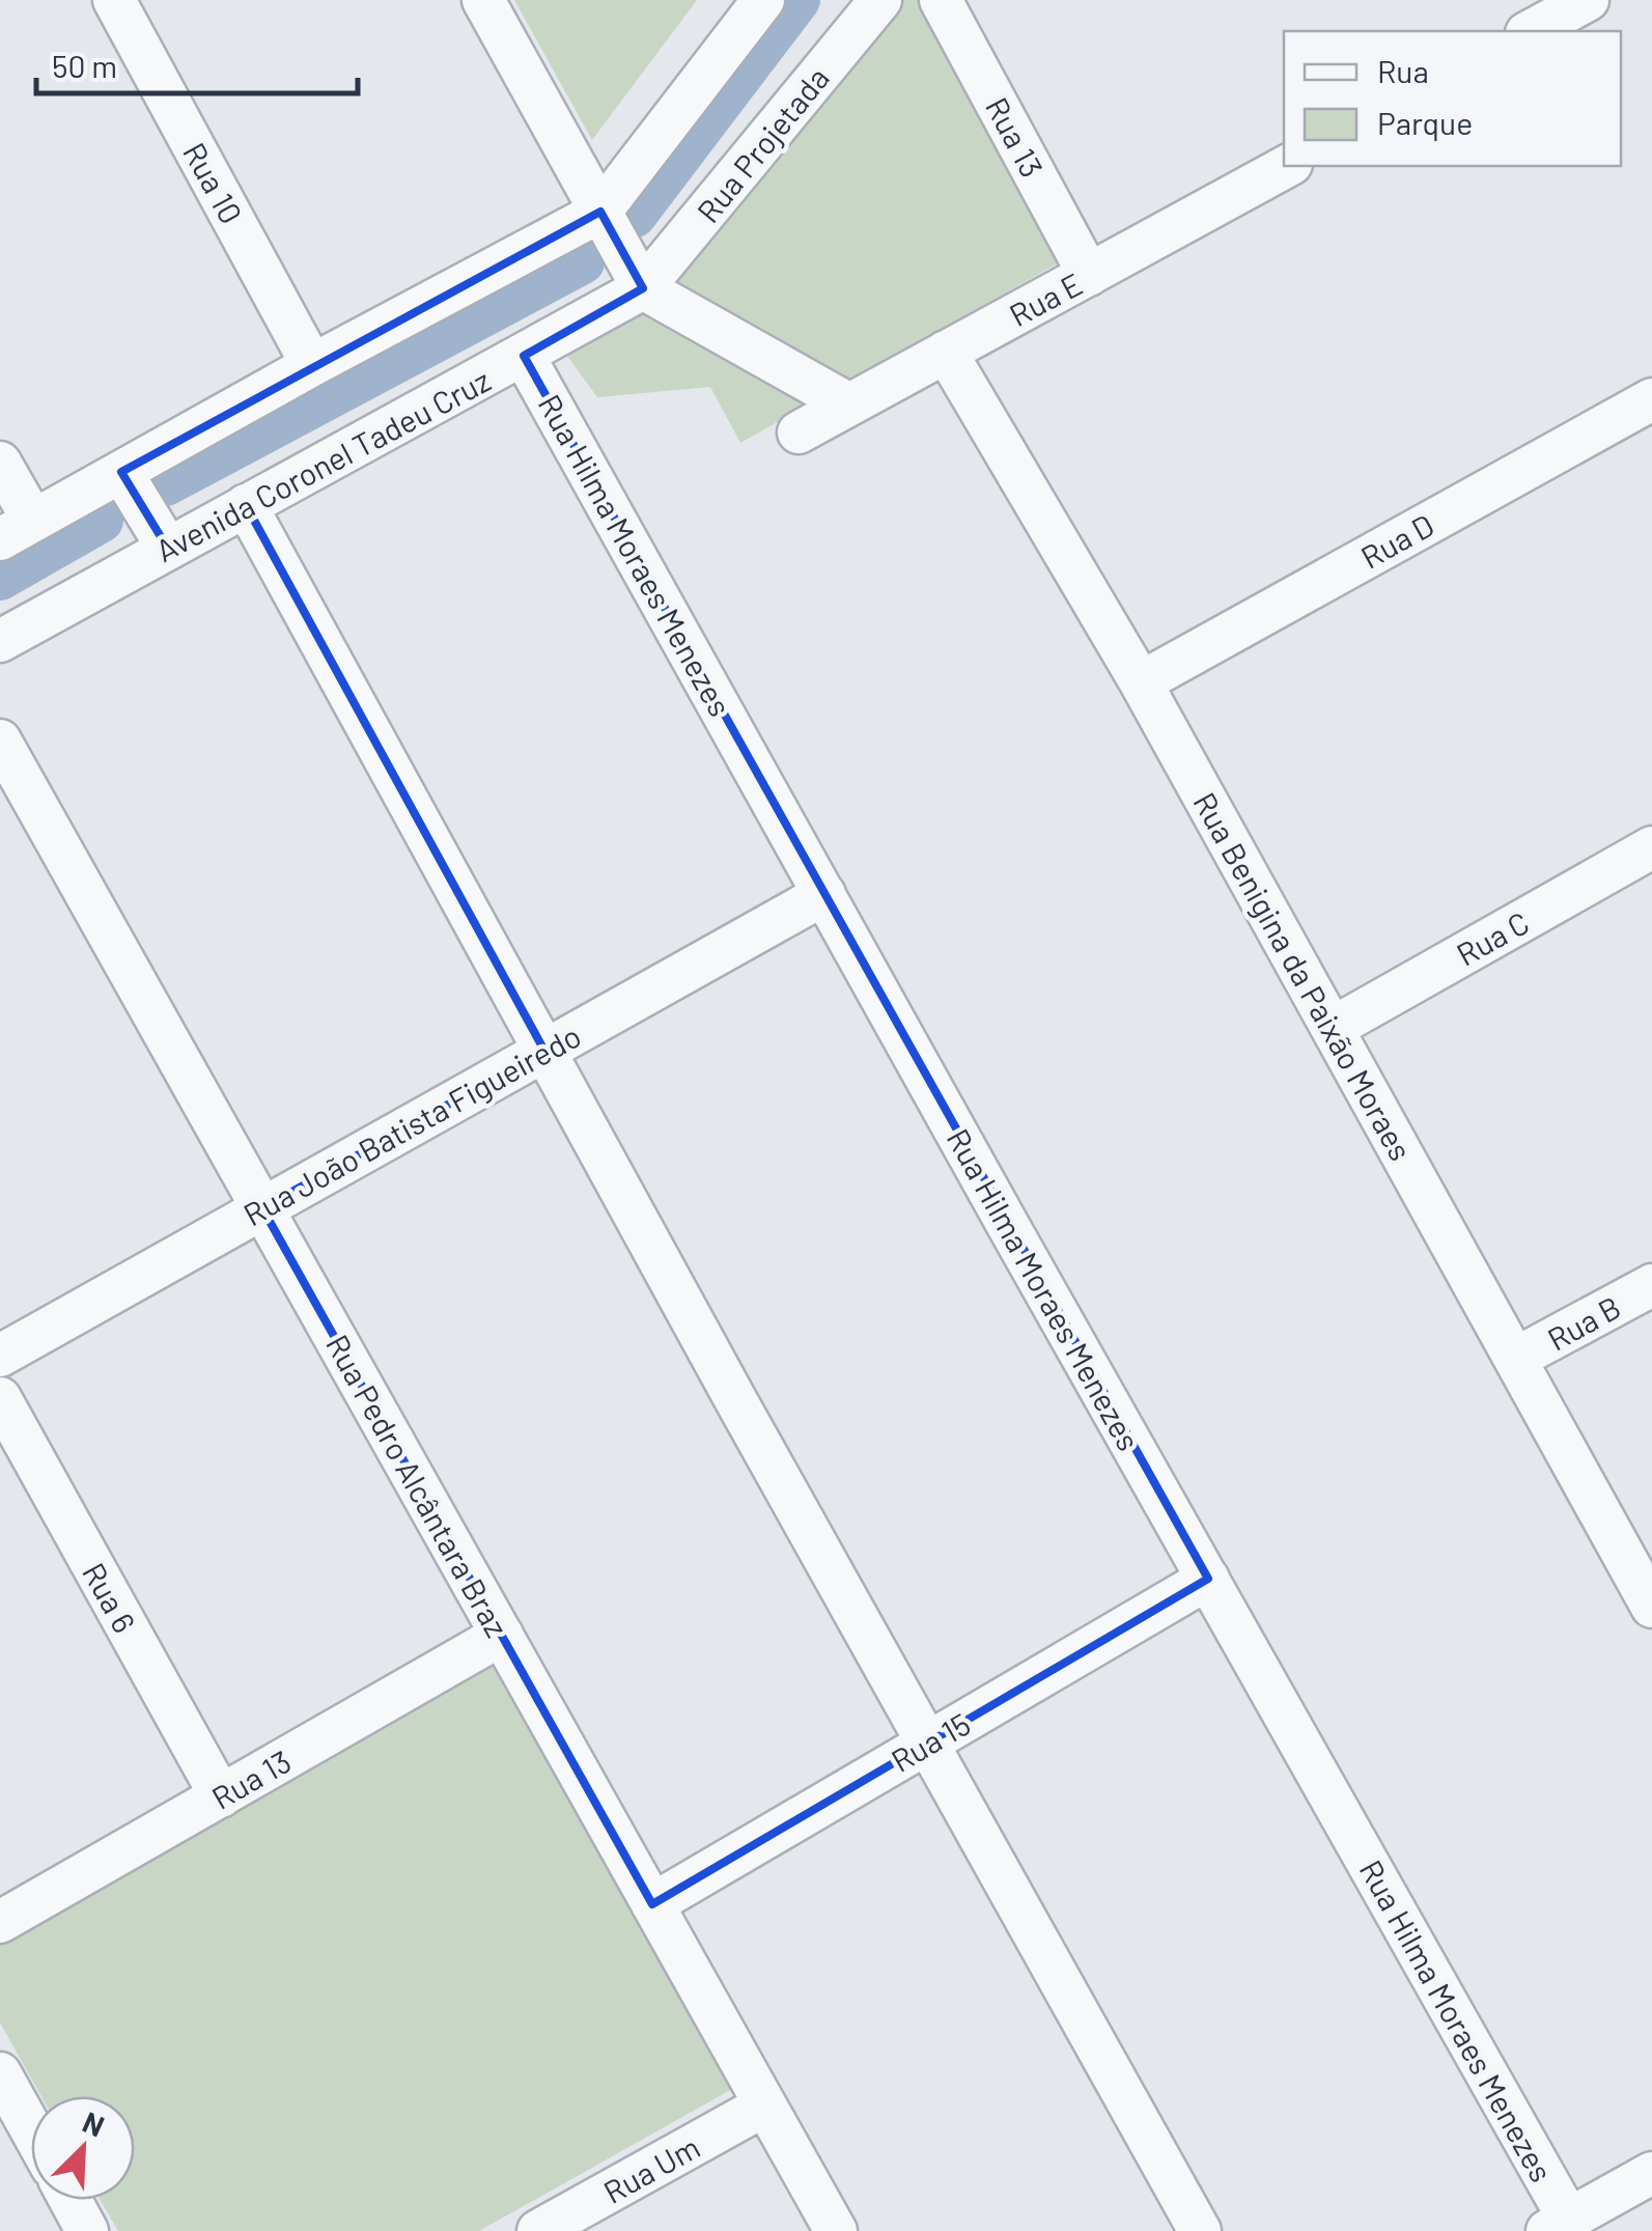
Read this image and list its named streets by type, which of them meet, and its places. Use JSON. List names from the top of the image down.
{
  "streets": {
    "street": [
      "Rua 13",
      "Rua Projetada",
      "Rua 10",
      "Rua E",
      "Avenida Coronel Tadeu Cruz",
      "Rua D",
      "Rua Hilma Moraes Menezes",
      "Rua C",
      "Rua Benigina da Paixão Moraes",
      "Rua João Batista Figueiredo",
      "Rua B",
      "Rua Pedro Alcântara Braz",
      "Rua 6",
      "Rua 15",
      "Rua Um"
    ]
  },
  "crossings": [
    ["Rua 13", "Rua E"],
    ["Rua 13", "Rua Pedro Alcântara Braz"],
    ["Rua 13", "Rua 6"],
    ["Rua Projetada", "Avenida Coronel Tadeu Cruz"],
    ["Rua E", "Rua Benigina da Paixão Moraes"],
    ["Avenida Coronel Tadeu Cruz", "Rua Hilma Moraes Menezes"],
    ["Rua D", "Rua Benigina da Paixão Moraes"],
    ["Rua Hilma Moraes Menezes", "Rua João Batista Figueiredo"],
    ["Rua Hilma Moraes Menezes", "Rua 15"],
    ["Rua C", "Rua Benigina da Paixão Moraes"],
    ["Rua Benigina da Paixão Moraes", "Rua B"],
    ["Rua João Batista Figueiredo", "Rua Pedro Alcântara Braz"],
    ["Rua Pedro Alcântara Braz", "Rua 15"],
    ["Rua Pedro Alcântara Braz", "Rua Um"]
  ],
  "legend": ["Rua", "Parque"],
  "scale_bar": "50 m",
  "north": "top right"
}
